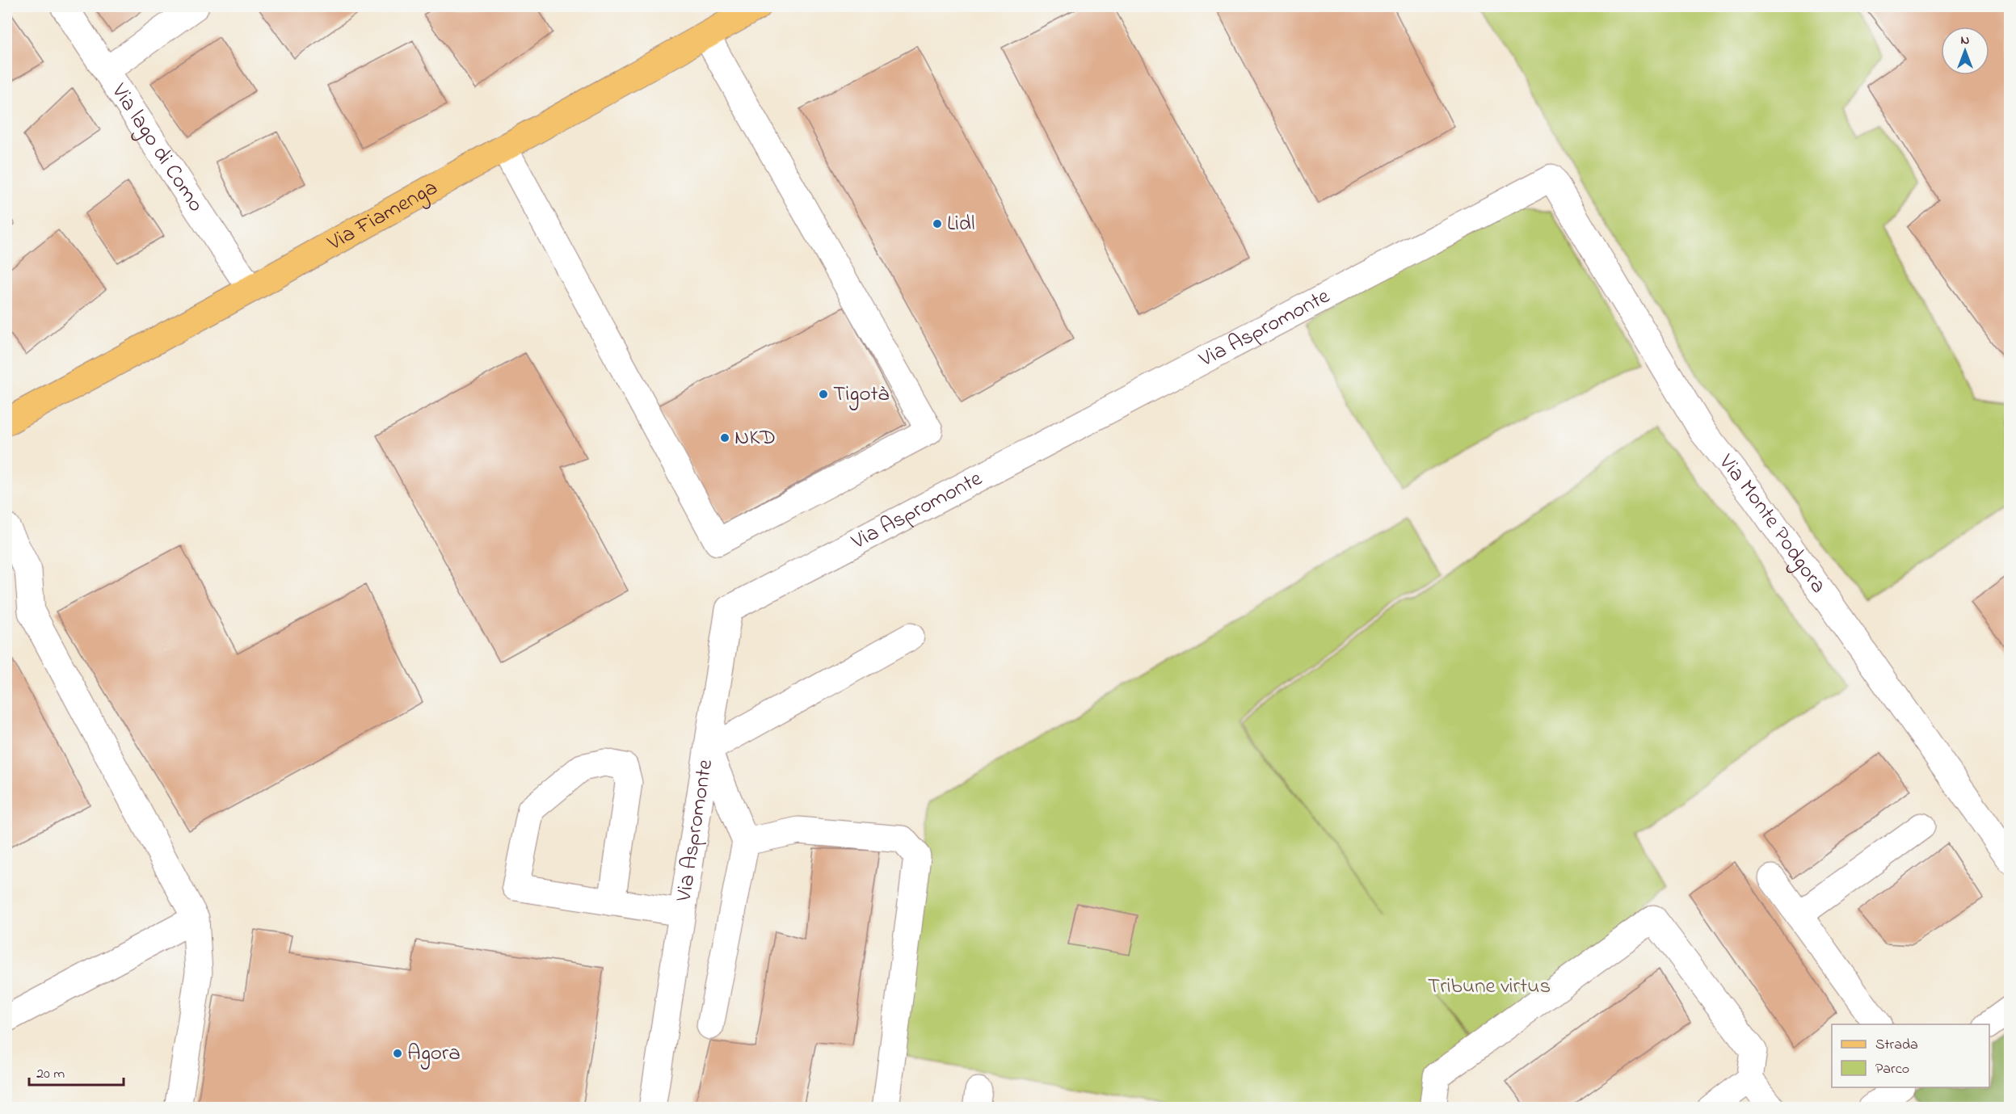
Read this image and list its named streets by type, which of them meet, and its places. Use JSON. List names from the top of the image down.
{
  "streets": {
    "main road": ["Via Fiamenga"],
    "street": ["Via lago di Como", "Via Aspromonte", "Via Monte Podgora"]
  },
  "crossings": [
    ["Via lago di Como", "Via Fiamenga"],
    ["Via Aspromonte", "Via Monte Podgora"]
  ],
  "parks": ["Tribune virtus"],
  "places": [
    "Lidl",
    "Tigotà",
    "NKD",
    "Agora"
  ],
  "legend": ["Strada", "Parco"],
  "scale_bar": "20 m",
  "north": "top"
}
